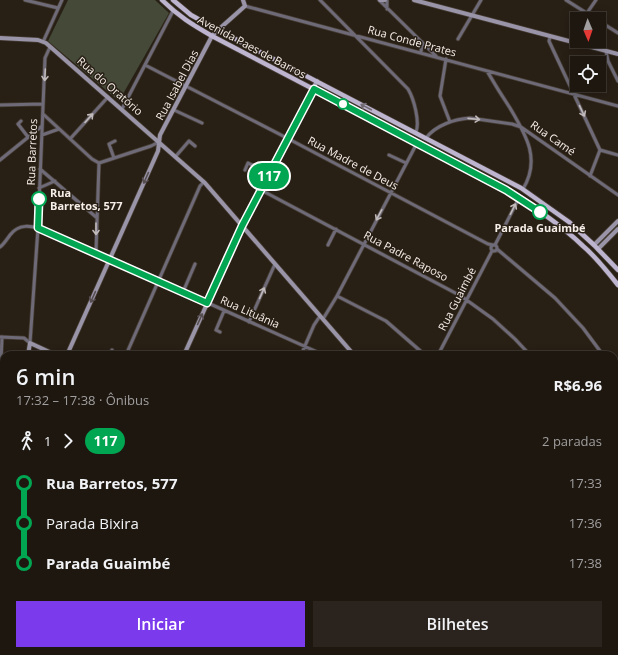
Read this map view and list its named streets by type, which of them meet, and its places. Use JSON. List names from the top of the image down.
{
  "streets": {
    "main road": [
      "Avenida Paes de Barros",
      "Rua Isabel Dias",
      "Rua do Oratório",
      "Rua Barretos"
    ],
    "street": [
      "Rua Conde Prates",
      "Rua Camé",
      "Rua Madre de Deus",
      "Rua Padre Raposo",
      "Rua Guaimbé",
      "Rua Lituânia"
    ]
  },
  "crossings": [
    ["Avenida Paes de Barros", "Rua Isabel Dias"],
    ["Avenida Paes de Barros", "Rua Camé"],
    ["Avenida Paes de Barros", "Rua Guaimbé"],
    ["Rua Isabel Dias", "Rua do Oratório"],
    ["Rua Isabel Dias", "Rua Madre de Deus"],
    ["Rua Isabel Dias", "Rua Lituânia"],
    ["Rua do Oratório", "Rua Barretos"],
    ["Rua Barretos", "Rua Lituânia"],
    ["Rua Madre de Deus", "Rua Guaimbé"],
    ["Rua Padre Raposo", "Rua Guaimbé"]
  ],
  "one_way": ["Rua Isabel Dias"],
  "places": ["Rua Barretos, 577", "Parada Guaimbé"],
  "lines": ["bus line 117"],
  "north": "bottom",
  "page": {
    "on_map": "117",
    "heading": ["6 min", "17:32 – 17:38 · Ônibus", "R$6.96"],
    "legs": ["1", "117", "2 paradas"],
    "list": [
      {
        "name": "Rua Barretos, 577",
        "value": "17:33"
      },
      {
        "name": "Parada Bixira",
        "value": "17:36"
      },
      {
        "name": "Parada Guaimbé",
        "value": "17:38"
      }
    ],
    "buttons": ["Iniciar", "Bilhetes"]
  }
}
